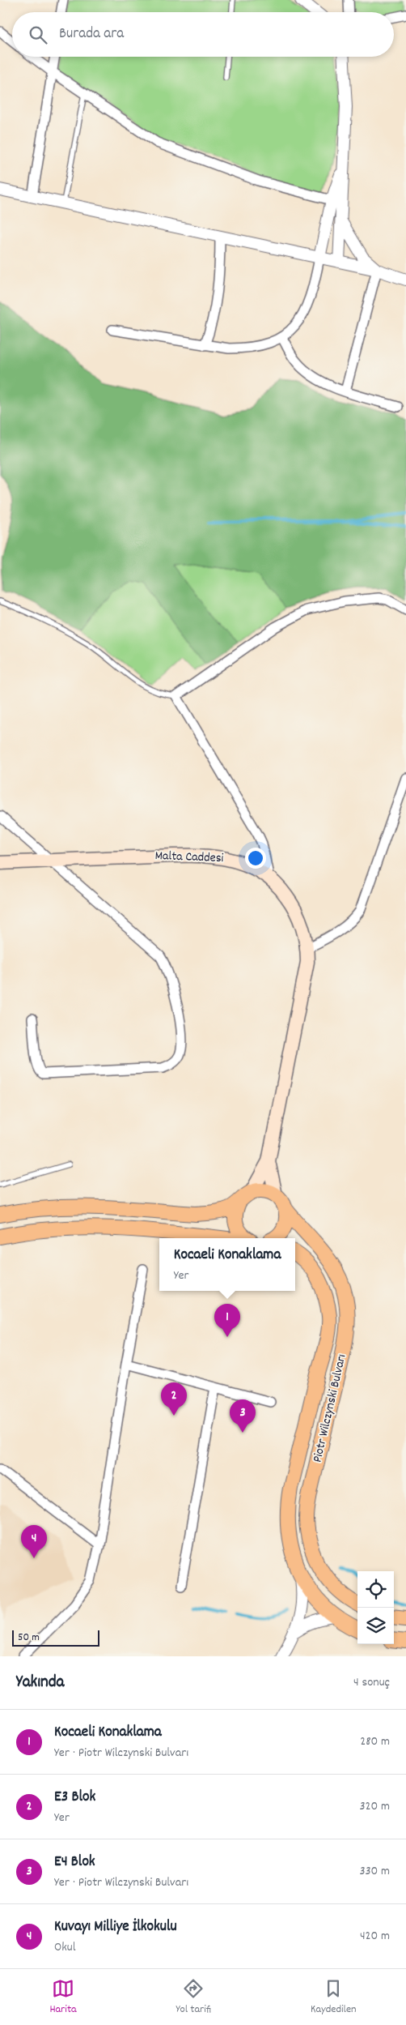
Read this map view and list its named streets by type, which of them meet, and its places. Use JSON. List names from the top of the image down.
{
  "streets": {
    "main road": ["Malta Caddesi", "Piotr Wilczynski Bulvarı"]
  },
  "crossings": [
    ["Malta Caddesi", "Piotr Wilczynski Bulvarı"]
  ],
  "scale_bar": "50 m",
  "page": {
    "search": "Burada ara",
    "popup": ["Kocaeli Konaklama", "Yer"],
    "pins": [
      "1",
      "2",
      "3",
      "4"
    ],
    "scale": "50 m",
    "heading": ["Yakında", "4 sonuç"],
    "list": [
      {
        "mark": "1",
        "name": "Kocaeli Konaklama",
        "note": "Yer · Piotr Wilczynski Bulvarı",
        "value": "280 m"
      },
      {
        "mark": "2",
        "name": "E3 Blok",
        "note": "Yer",
        "value": "320 m"
      },
      {
        "mark": "3",
        "name": "E4 Blok",
        "note": "Yer · Piotr Wilczynski Bulvarı",
        "value": "330 m"
      },
      {
        "mark": "4",
        "name": "Kuvayı Milliye İlkokulu",
        "note": "Okul",
        "value": "420 m"
      }
    ],
    "nav": ["Harita", "Yol tarifi", "Kaydedilen"]
  }
}
